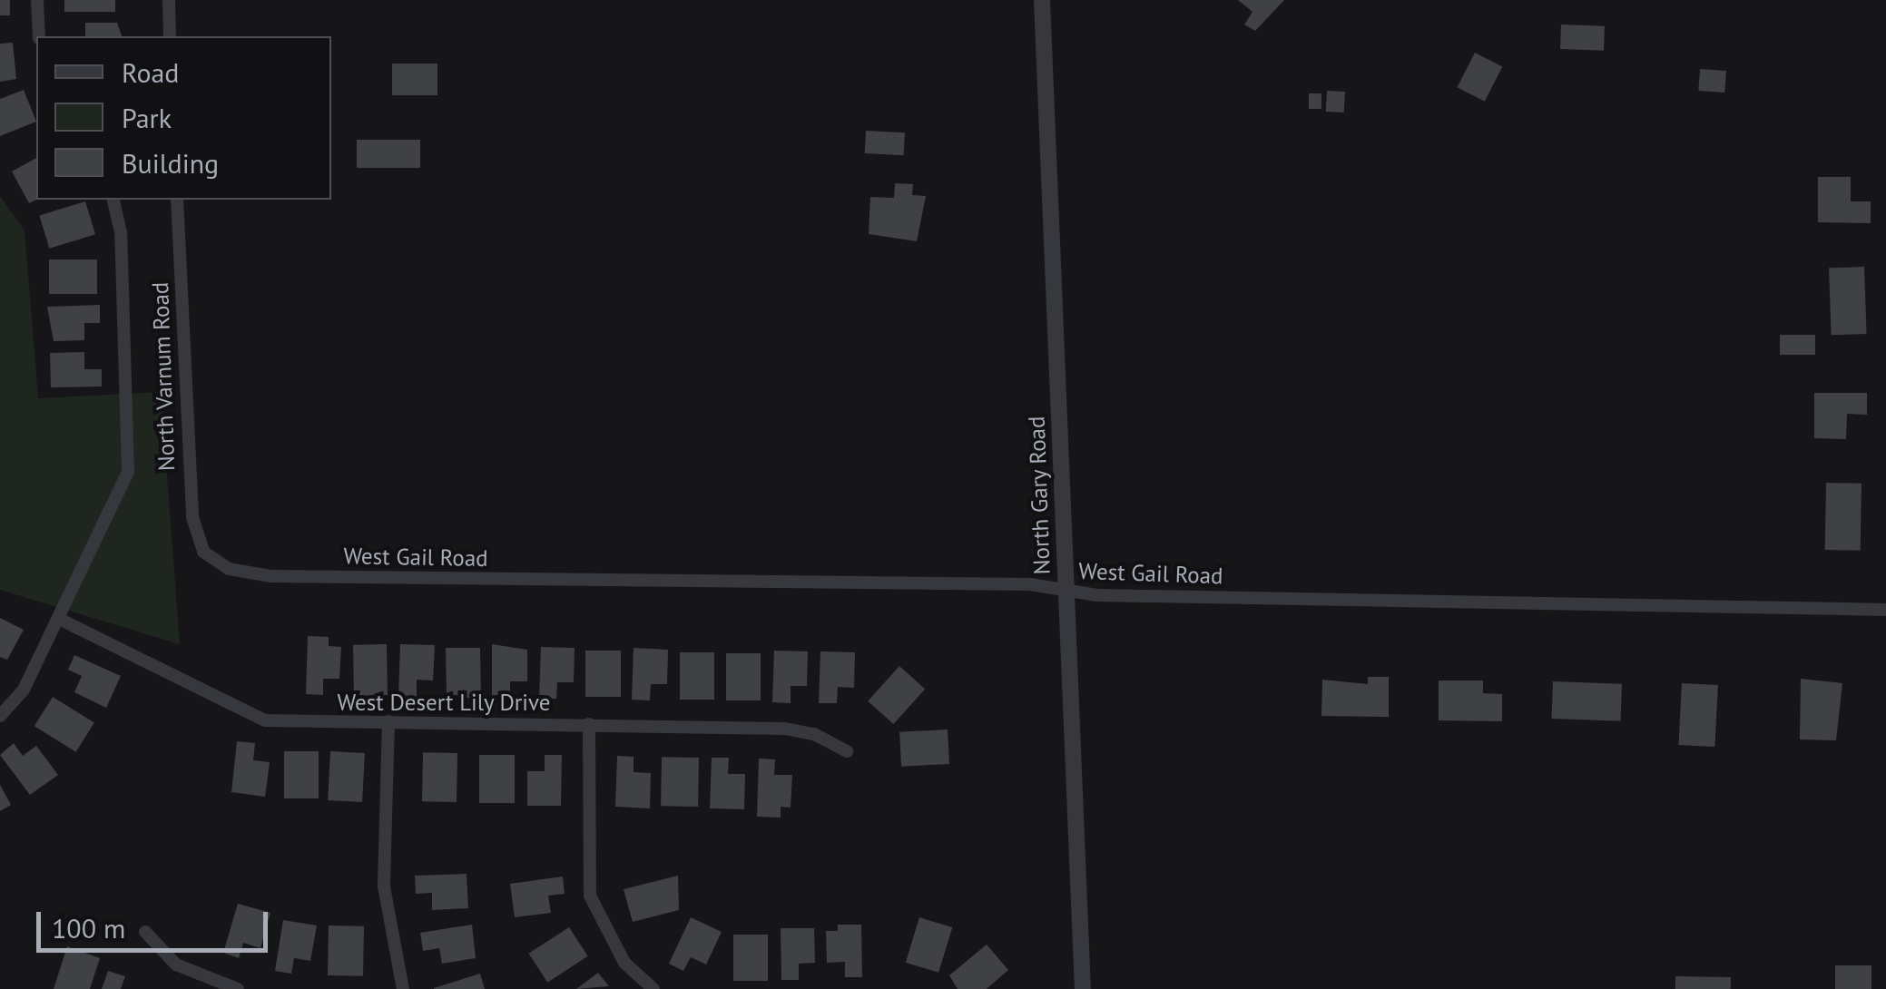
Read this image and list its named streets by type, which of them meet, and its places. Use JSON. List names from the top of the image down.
{
  "streets": {
    "street": [
      "North Varnum Road",
      "North Gary Road",
      "West Gail Road",
      "West Desert Lily Drive"
    ]
  },
  "crossings": [
    ["North Varnum Road", "West Gail Road"],
    ["North Gary Road", "West Gail Road"]
  ],
  "legend": ["Road", "Park", "Building"],
  "scale_bar": "100 m"
}
